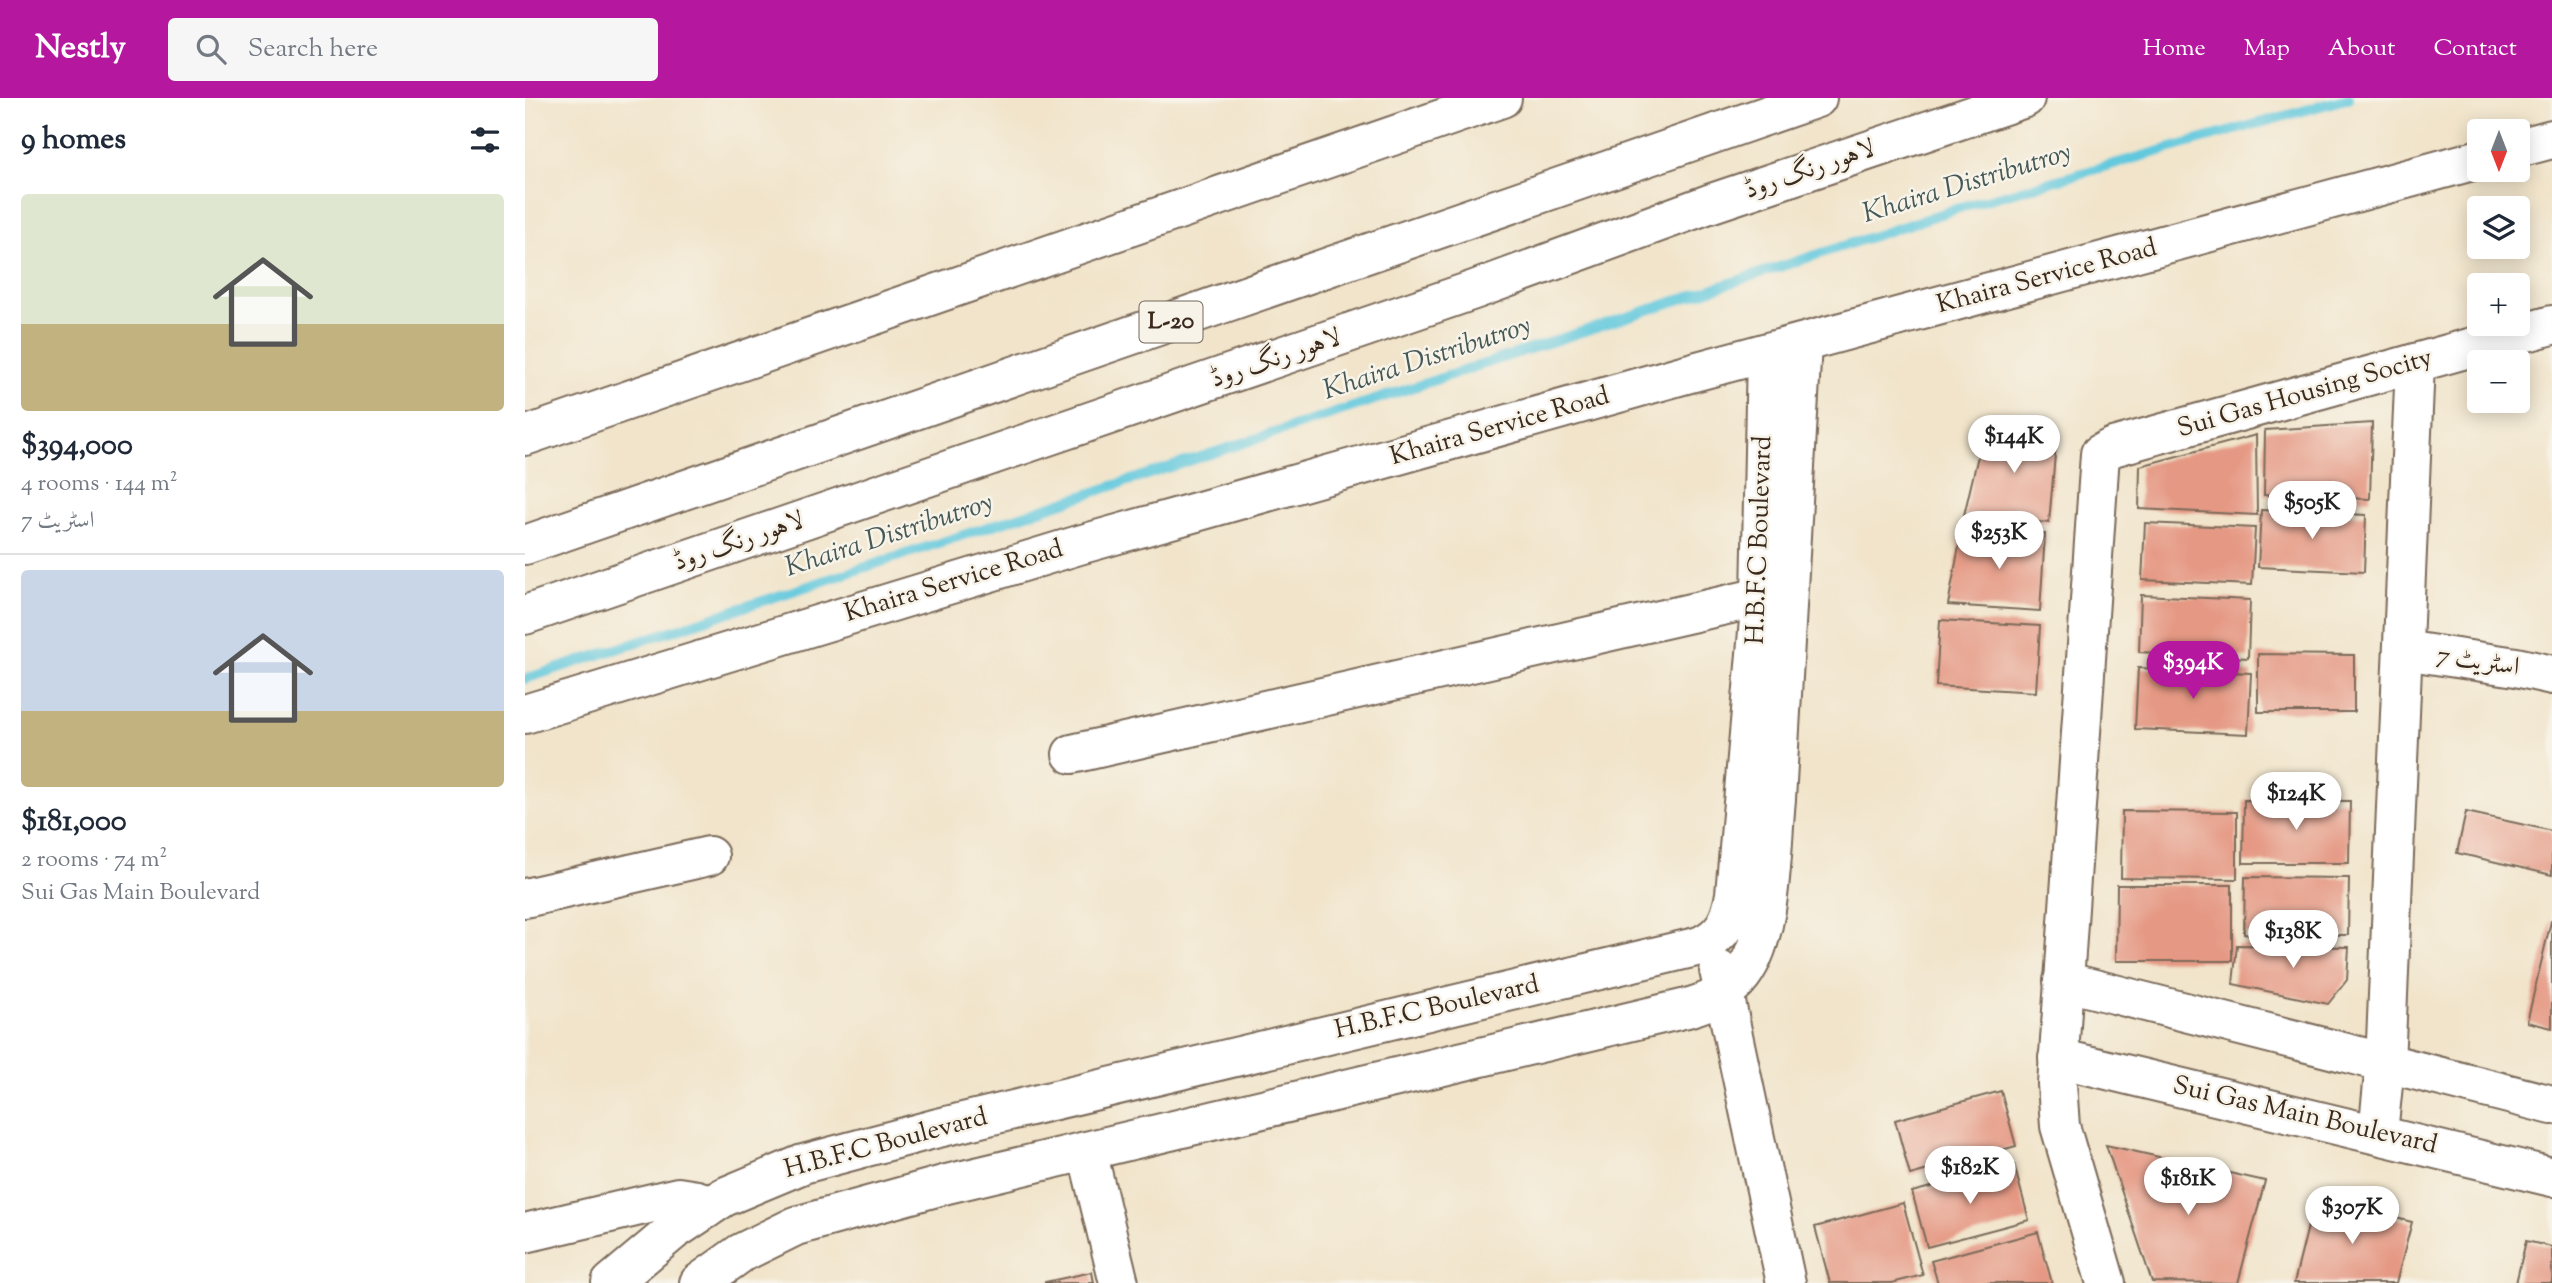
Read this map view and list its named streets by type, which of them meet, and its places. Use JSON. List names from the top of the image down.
{
  "streets": {
    "main road": [
      "لاہور رنگ روڈ",
      "Khaira Service Road",
      "L-20",
      "Sui Gas Housing Socity",
      "H.B.F.C Boulevard",
      "اسٹریٹ 7",
      "Sui Gas Main Boulevard"
    ]
  },
  "crossings": [
    ["Khaira Service Road", "H.B.F.C Boulevard"]
  ],
  "water": ["Khaira Distributroy"],
  "north": "bottom",
  "page": {
    "header": "Nestly",
    "search": "Search here",
    "nav": [
      "Home",
      "Map",
      "About",
      "Contact"
    ],
    "heading": "9 homes",
    "map_buttons": ["+", "−"],
    "list": [
      {
        "name": "$394,000",
        "note": "4 rooms · 144 m² · اسٹریٹ 7"
      },
      {
        "name": "$181,000",
        "note": "2 rooms · 74 m² · Sui Gas Main Boulevard"
      }
    ],
    "price": [
      "$144K",
      "$505K",
      "$253K",
      "$394K",
      "$124K",
      "$138K",
      "$182K",
      "$181K",
      "$307K"
    ]
  }
}
